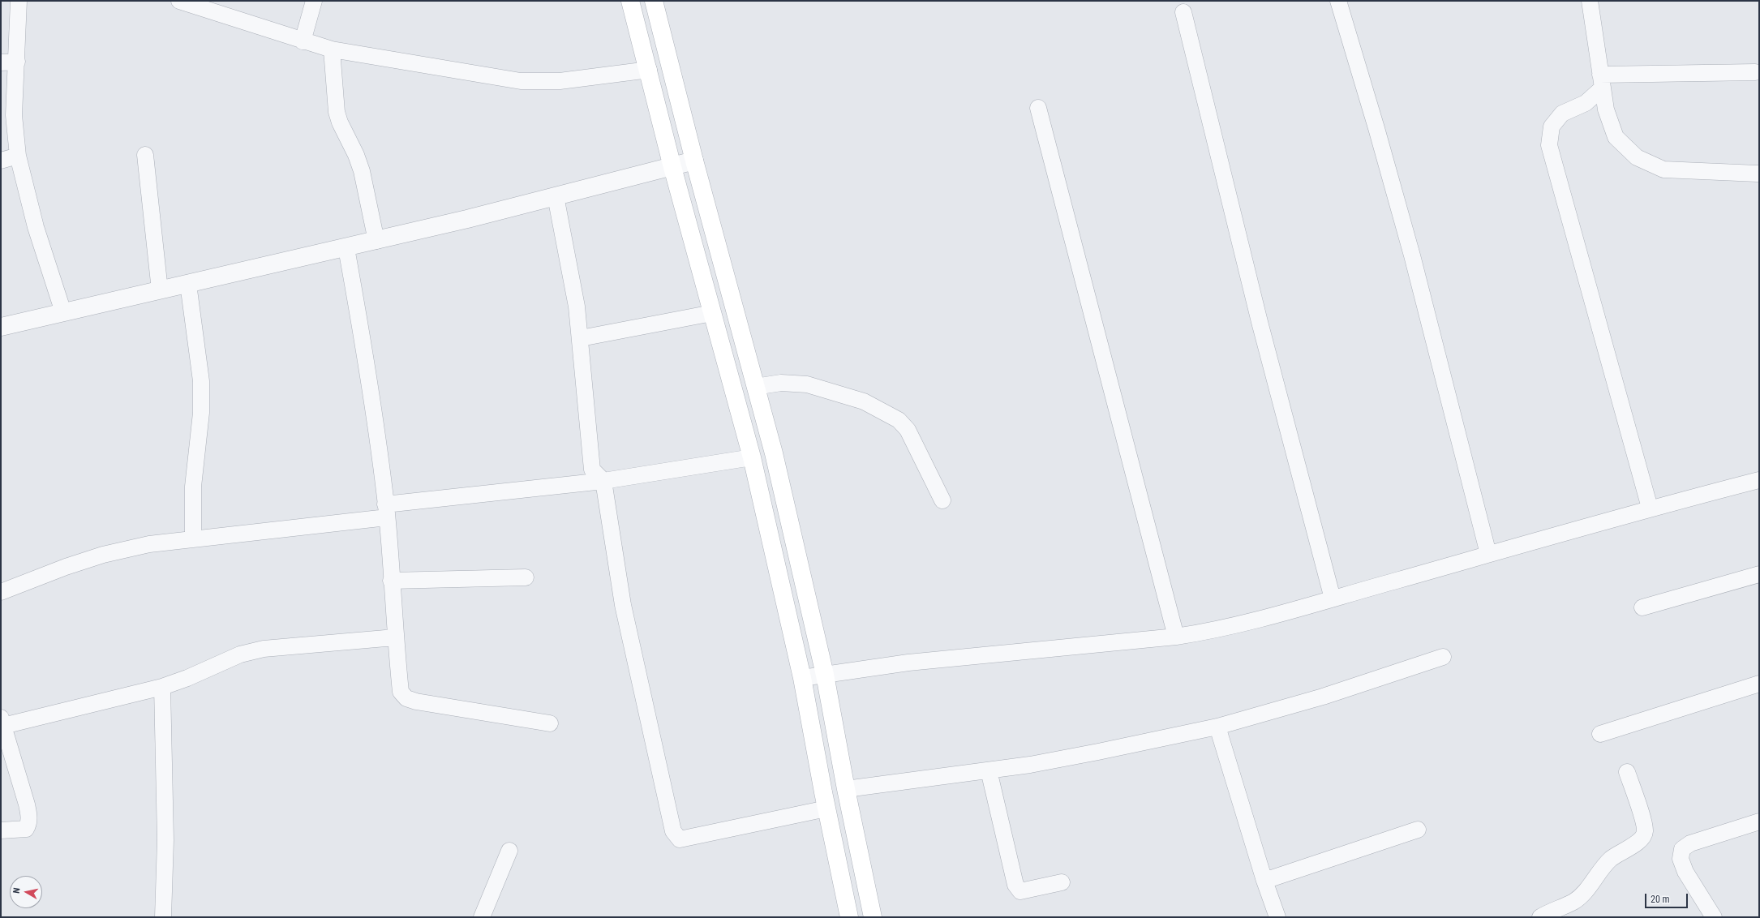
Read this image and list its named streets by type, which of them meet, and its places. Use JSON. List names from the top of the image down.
{
  "scale_bar": "20 m",
  "north": "left"
}
